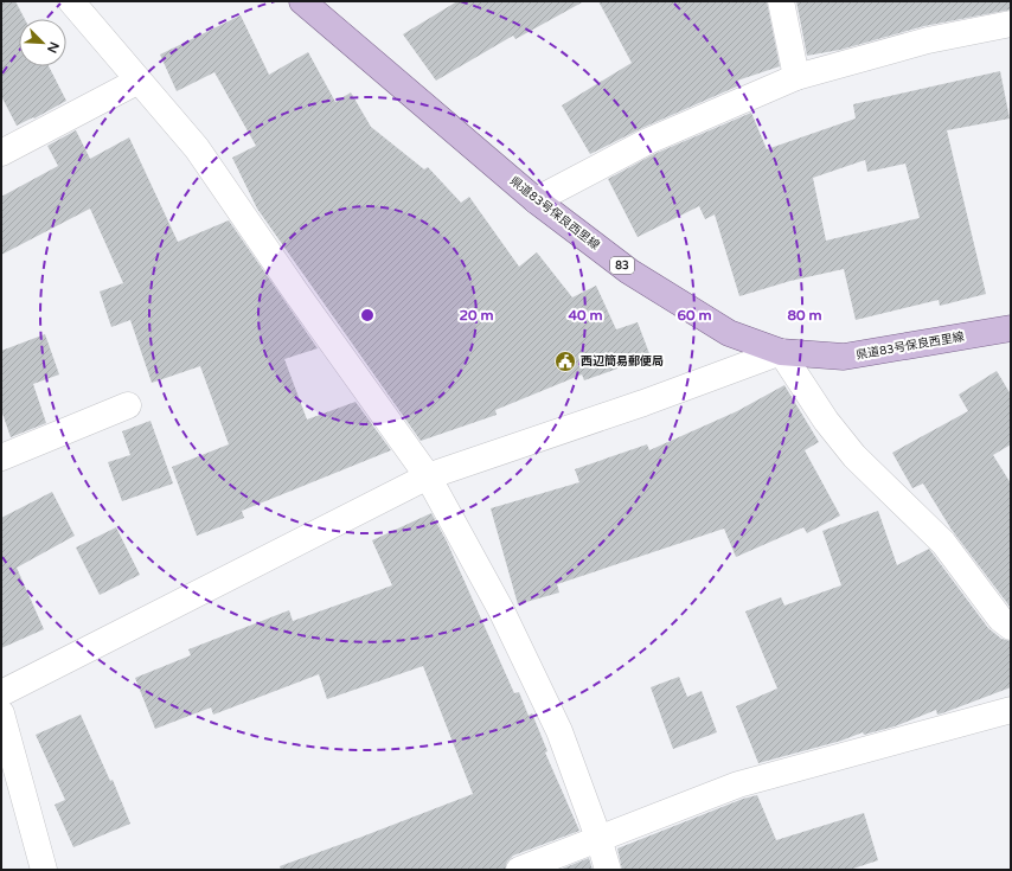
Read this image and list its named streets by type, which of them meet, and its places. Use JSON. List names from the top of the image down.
{
  "streets": {
    "main road": ["県道83号保良西里線", "83"]
  },
  "places": {
    "public building": ["西辺簡易郵便局"]
  },
  "north": "bottom right",
  "rings": [
    "20 m",
    "40 m",
    "60 m",
    "80 m"
  ]
}
